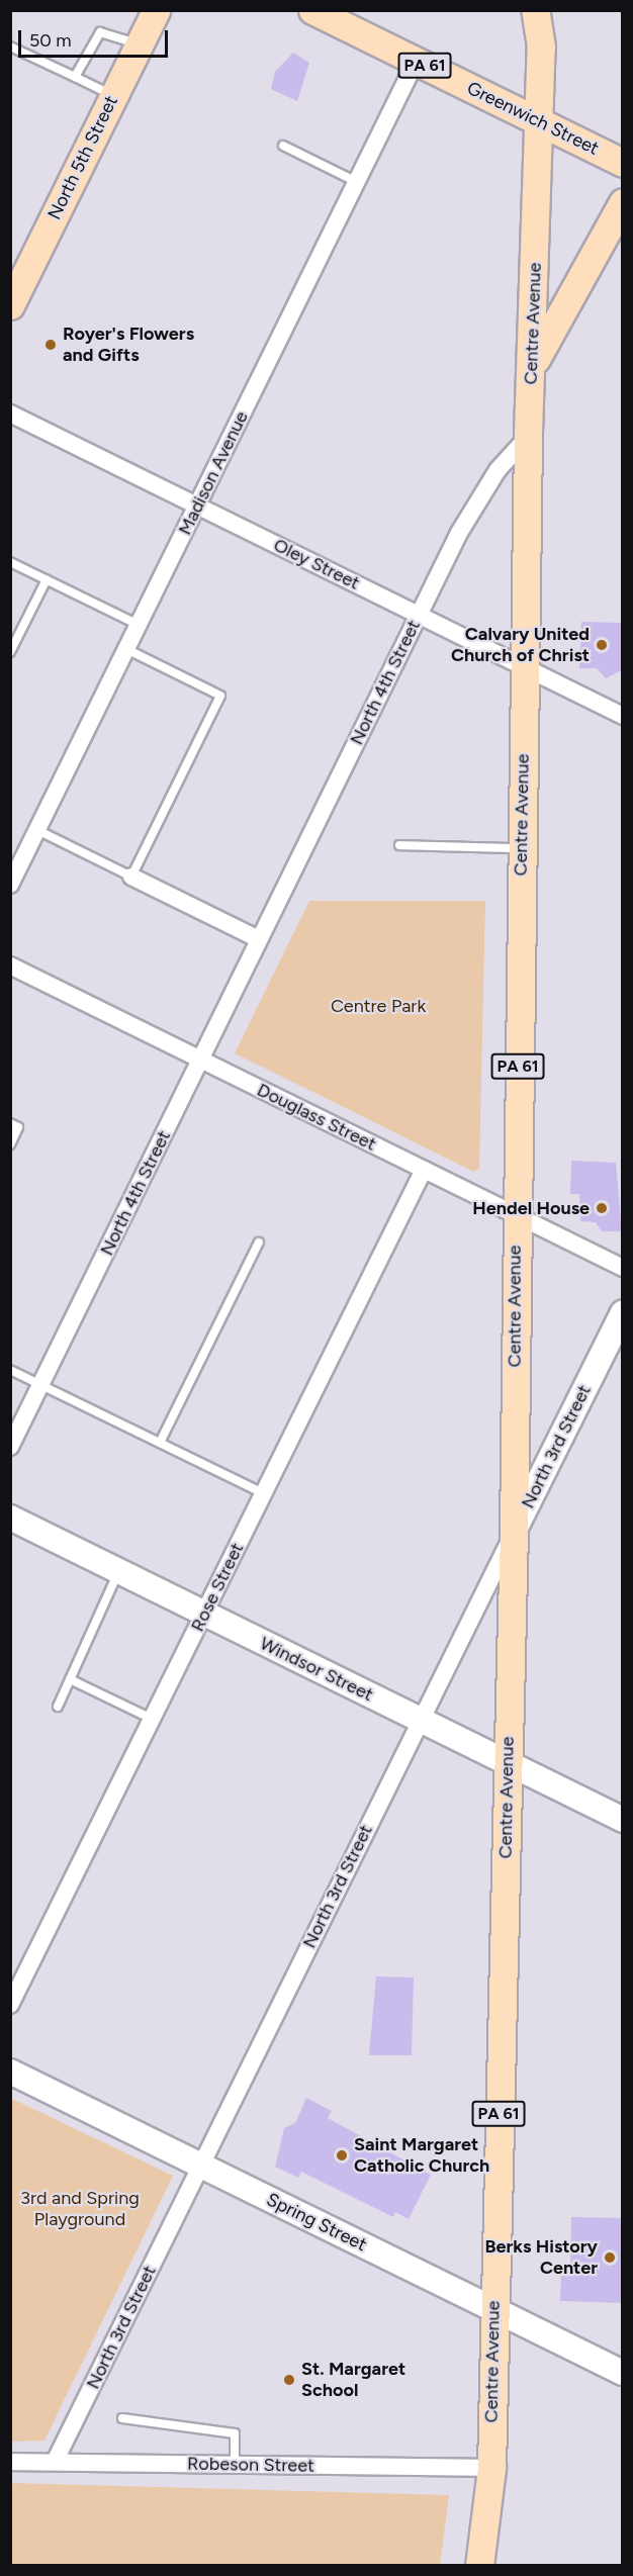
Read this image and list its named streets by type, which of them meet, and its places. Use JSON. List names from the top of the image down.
{
  "streets": {
    "main road": [
      "PA 61",
      "Greenwich Street",
      "North 5th Street",
      "Centre Avenue",
      "North 3rd Street",
      "Windsor Street",
      "Spring Street"
    ],
    "street": [
      "Madison Avenue",
      "Oley Street",
      "North 4th Street",
      "Douglass Street",
      "Rose Street",
      "Robeson Street"
    ]
  },
  "crossings": [
    ["PA 61", "Centre Avenue"],
    ["Greenwich Street", "Centre Avenue"],
    ["Greenwich Street", "Madison Avenue"],
    ["Centre Avenue", "Oley Street"],
    ["Centre Avenue", "North 4th Street"],
    ["Centre Avenue", "Douglass Street"],
    ["Centre Avenue", "North 3rd Street"],
    ["Centre Avenue", "Windsor Street"],
    ["Centre Avenue", "Spring Street"],
    ["Centre Avenue", "Robeson Street"],
    ["Madison Avenue", "Oley Street"],
    ["Oley Street", "North 4th Street"],
    ["North 4th Street", "Douglass Street"],
    ["Douglass Street", "Rose Street"],
    ["North 3rd Street", "Windsor Street"],
    ["North 3rd Street", "Spring Street"],
    ["North 3rd Street", "Robeson Street"],
    ["Rose Street", "Windsor Street"]
  ],
  "parks": ["Centre Park", "3rd and Spring Playground"],
  "places": [
    "Royer's Flowers and Gifts",
    "Calvary United Church of Christ",
    "Hendel House",
    "Saint Margaret Catholic Church",
    "Berks History Center",
    "St. Margaret School"
  ],
  "scale_bar": "50 m"
}
